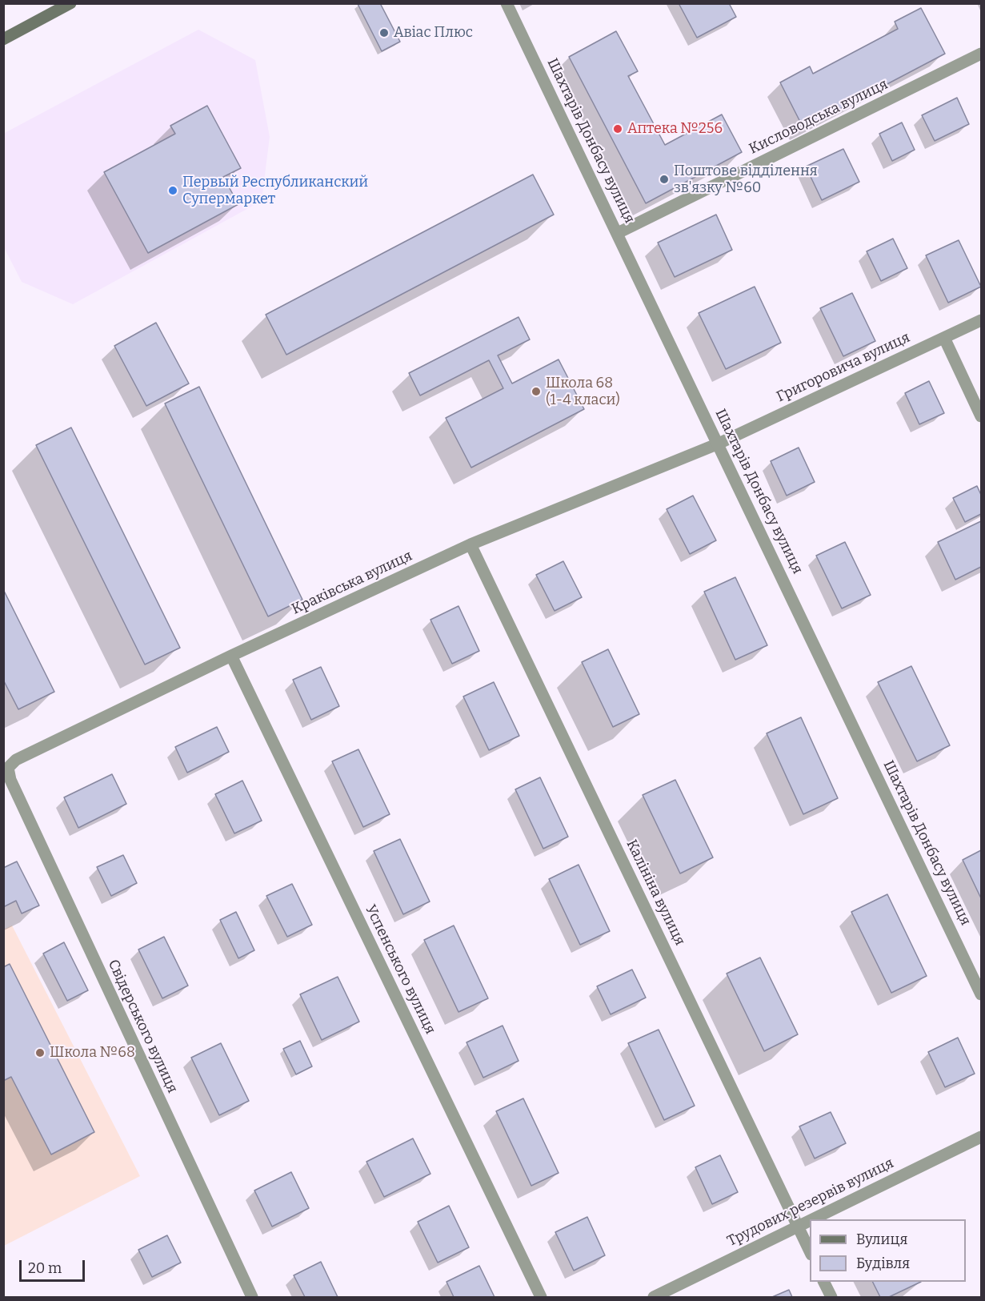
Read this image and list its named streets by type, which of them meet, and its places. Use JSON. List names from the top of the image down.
{
  "streets": {
    "street": [
      "Кисловодська вулиця",
      "Шахтарів Донбасу вулиця",
      "Григоровича вулиця",
      "Краківська вулиця",
      "Калініна вулиця",
      "Успенського вулиця",
      "Свідерського вулиця",
      "Трудових резервів вулиця"
    ]
  },
  "crossings": [
    ["Кисловодська вулиця", "Шахтарів Донбасу вулиця"],
    ["Шахтарів Донбасу вулиця", "Григоровича вулиця"],
    ["Шахтарів Донбасу вулиця", "Краківська вулиця"],
    ["Григоровича вулиця", "Краківська вулиця"],
    ["Краківська вулиця", "Калініна вулиця"],
    ["Краківська вулиця", "Успенського вулиця"],
    ["Краківська вулиця", "Свідерського вулиця"],
    ["Калініна вулиця", "Трудових резервів вулиця"]
  ],
  "places": [
    "Авіас Плюс",
    "Аптека №256",
    "Поштове відділення зв'язку №60",
    "Первый Республиканский Супермаркет",
    "Школа 68 (1-4 класи)",
    "Школа №68"
  ],
  "legend": ["Вулиця", "Будівля"],
  "scale_bar": "20 m"
}
